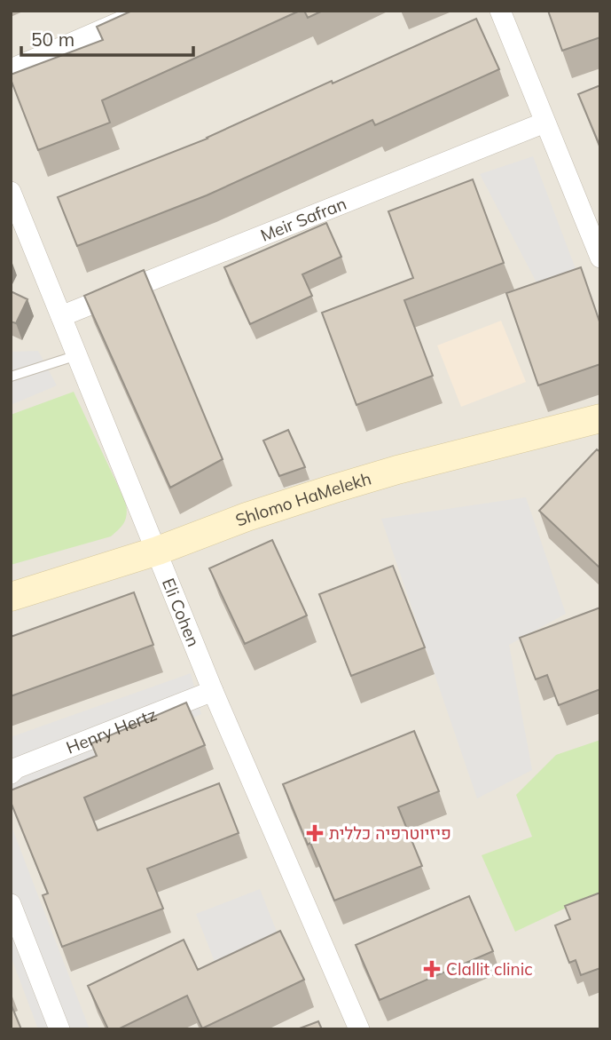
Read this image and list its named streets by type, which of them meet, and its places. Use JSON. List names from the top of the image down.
{
  "streets": {
    "street": [
      "Meir Safran",
      "Shlomo HaMelekh",
      "Eli Cohen",
      "Henry Hertz"
    ]
  },
  "crossings": [
    ["Meir Safran", "Eli Cohen"],
    ["Shlomo HaMelekh", "Eli Cohen"],
    ["Eli Cohen", "Henry Hertz"]
  ],
  "places": {
    "health": ["פיזיוטרפיה כללית", "Clallit clinic"]
  },
  "scale_bar": "50 m"
}
